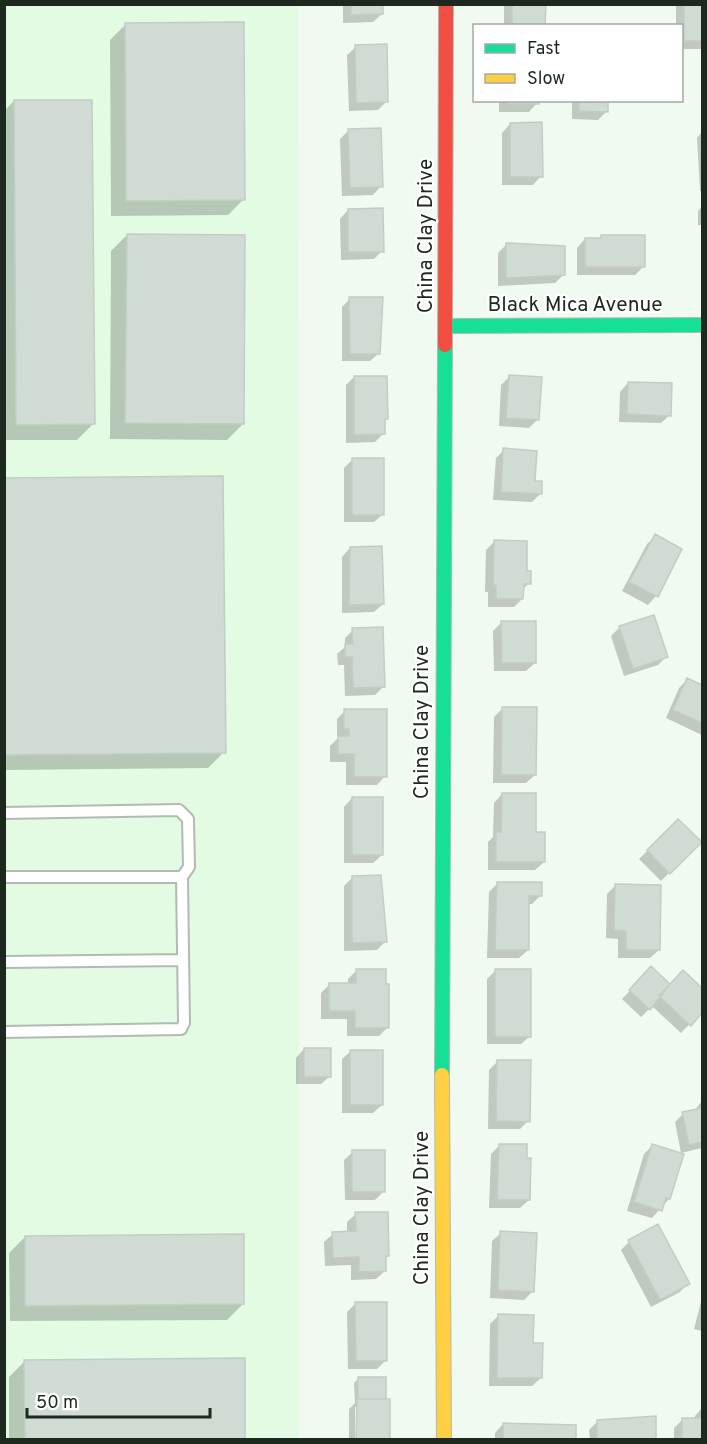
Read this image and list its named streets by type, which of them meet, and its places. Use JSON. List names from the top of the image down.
{
  "streets": {
    "street": ["China Clay Drive", "Black Mica Avenue"]
  },
  "crossings": [
    ["China Clay Drive", "Black Mica Avenue"]
  ],
  "legend": ["Fast", "Slow"],
  "scale_bar": "50 m"
}
